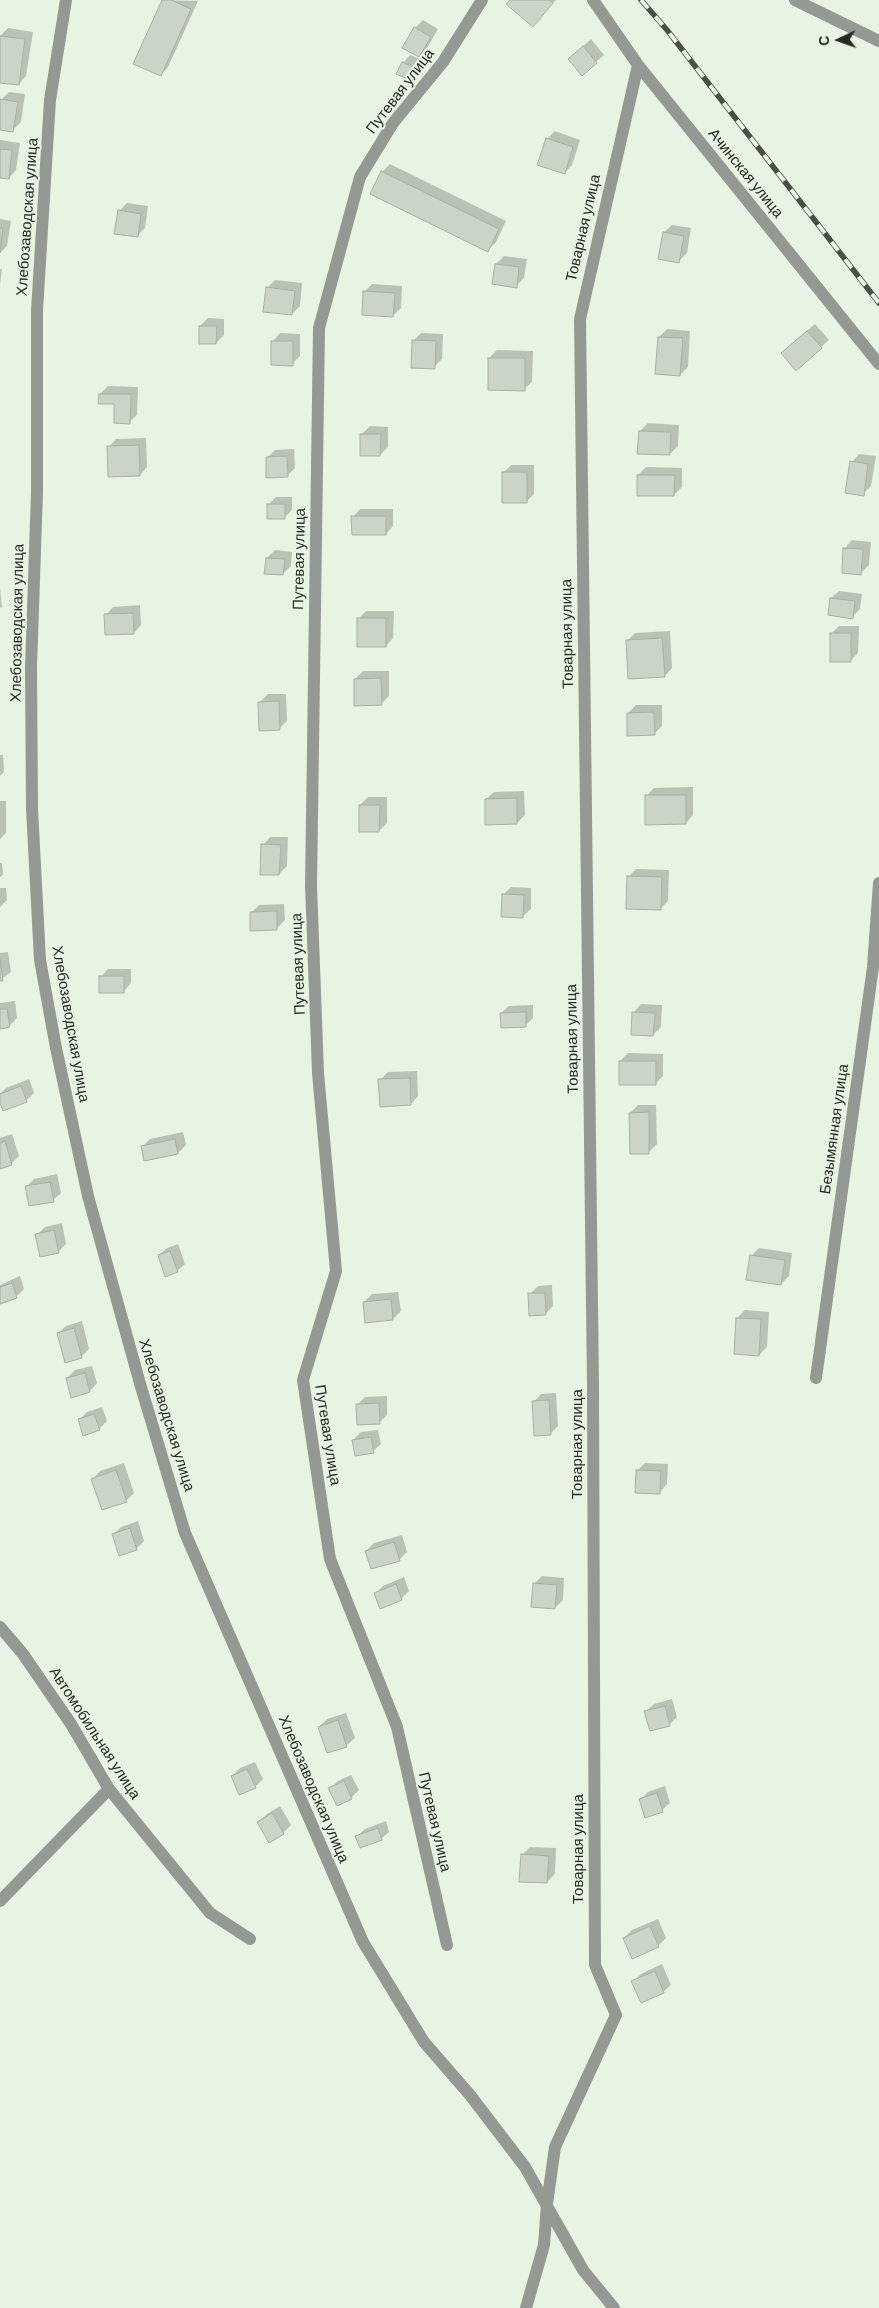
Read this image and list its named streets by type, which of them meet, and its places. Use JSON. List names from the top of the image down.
{
  "streets": {
    "street": [
      "Путевая улица",
      "Ачинская улица",
      "Хлебозаводская улица",
      "Товарная улица",
      "Безымянная улица",
      "Автомобильная улица"
    ]
  },
  "crossings": [
    ["Ачинская улица", "Товарная улица"],
    ["Хлебозаводская улица", "Товарная улица"]
  ],
  "north": "left"
}
